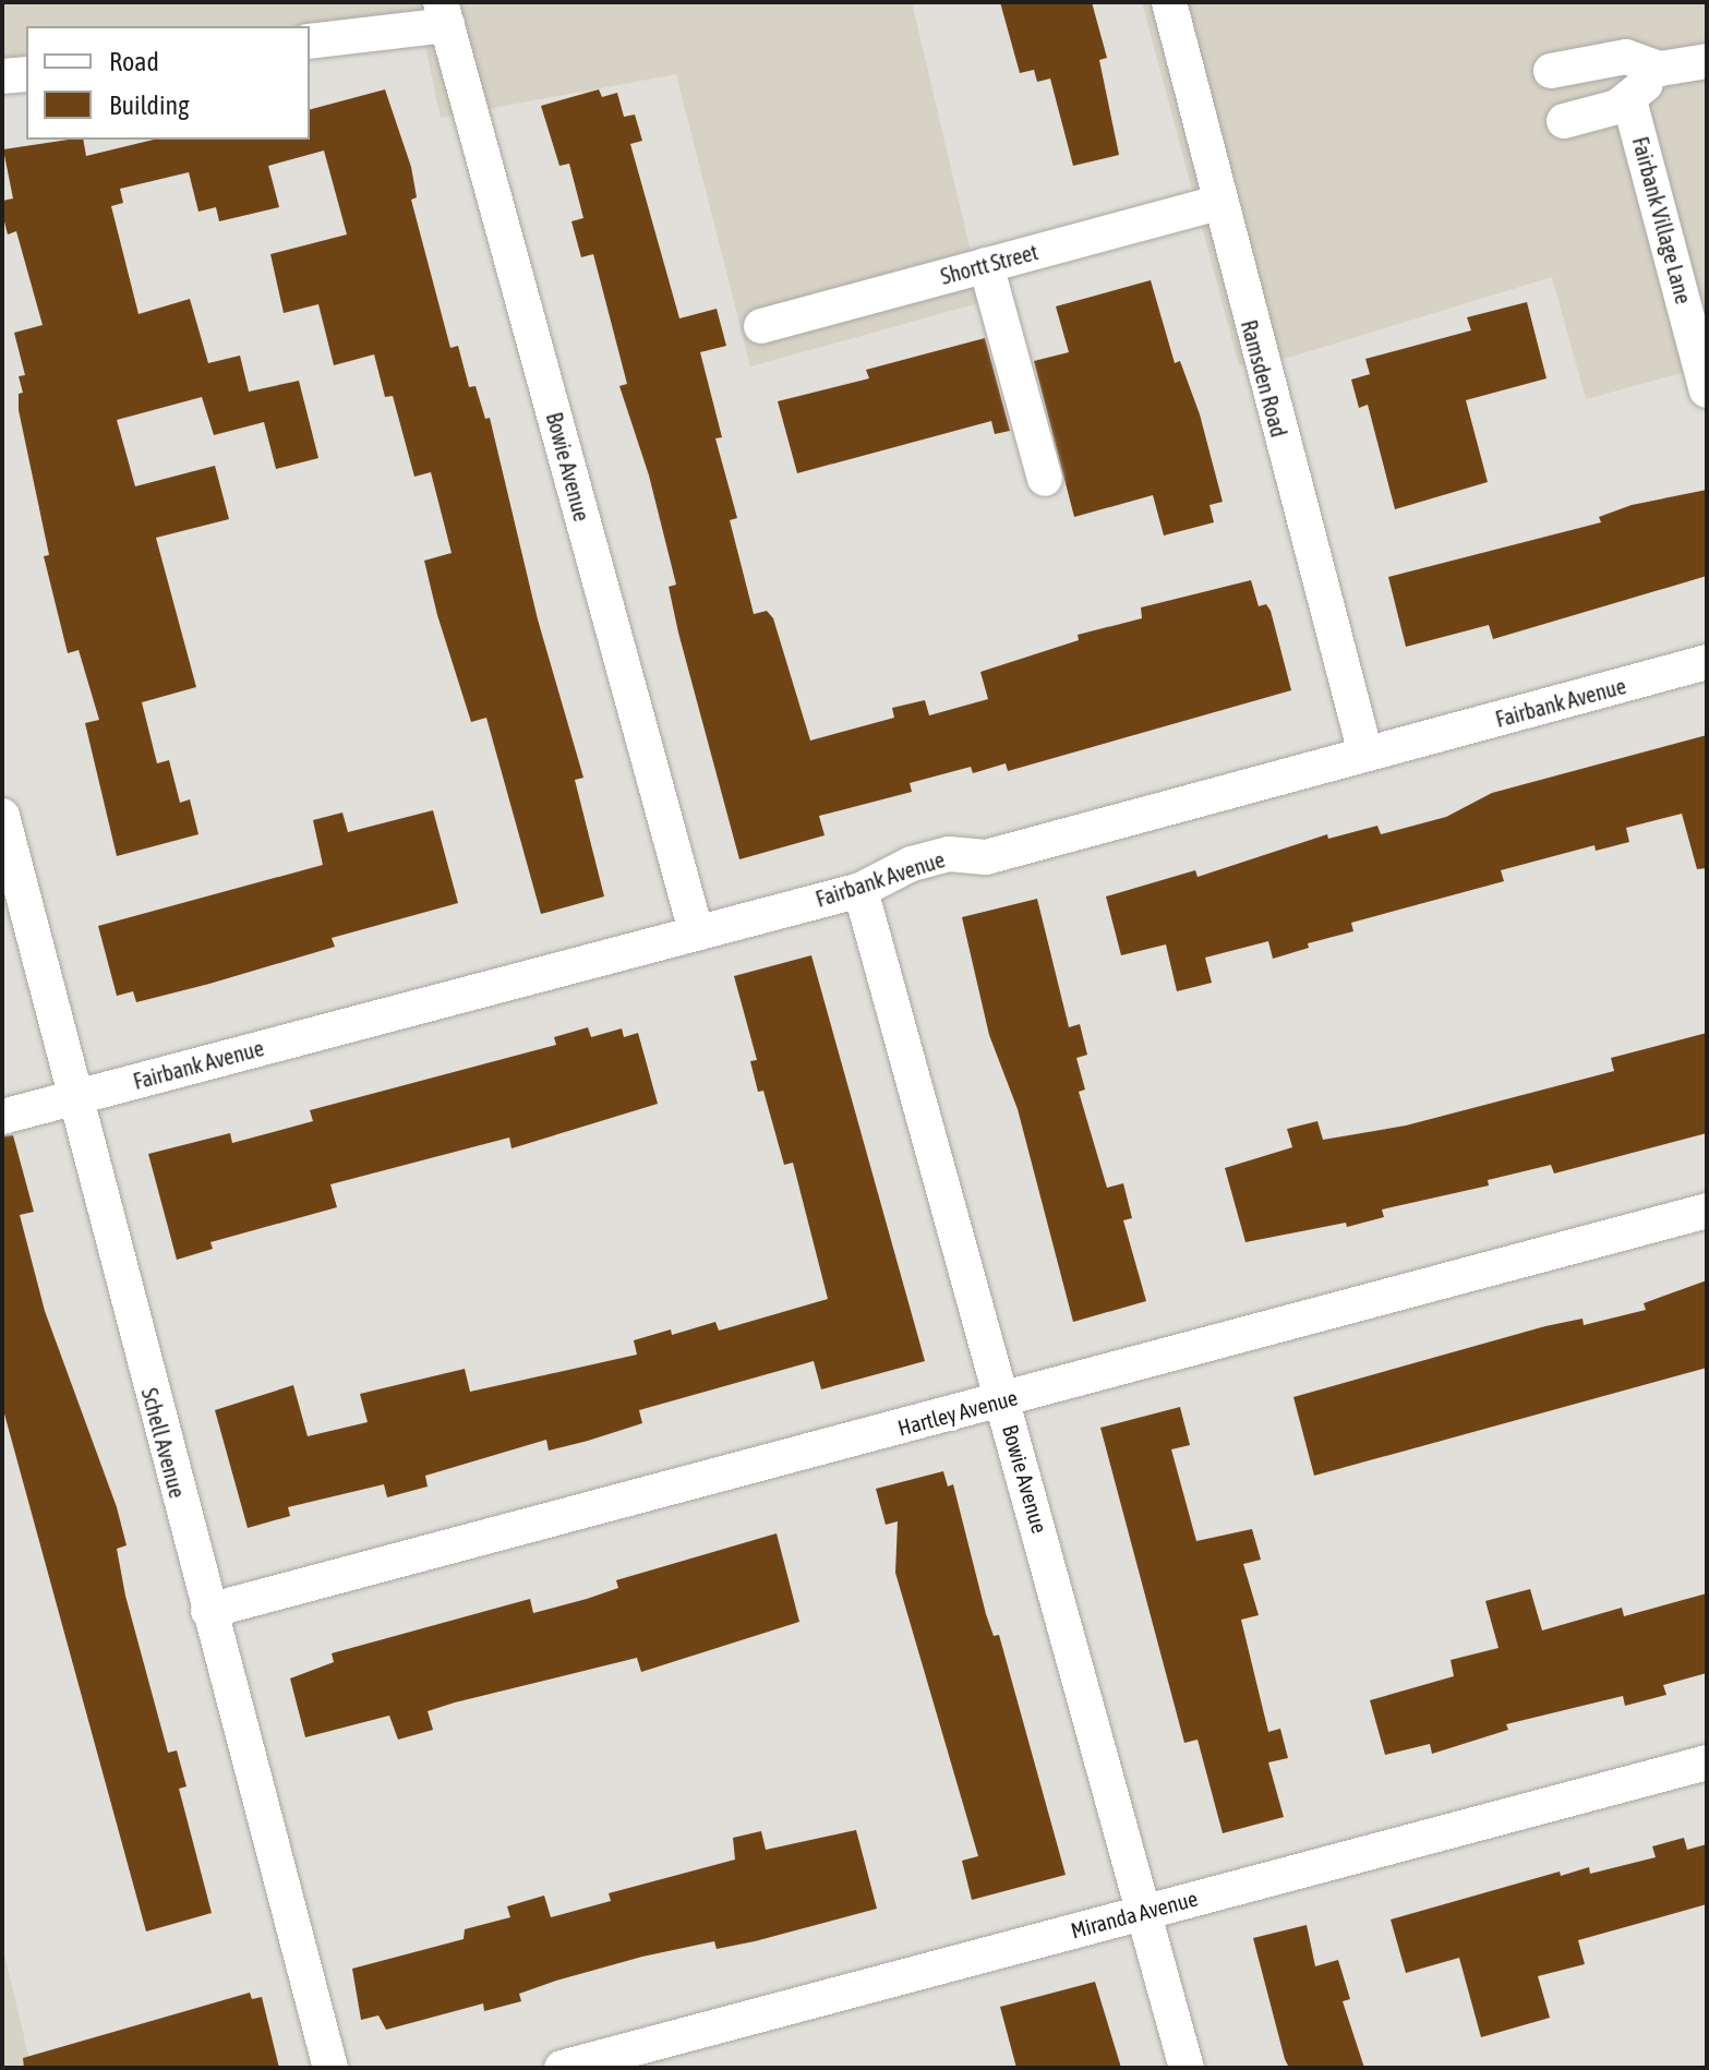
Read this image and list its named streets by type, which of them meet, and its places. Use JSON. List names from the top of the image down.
{
  "streets": {
    "street": [
      "Fairbank Village Lane",
      "Shortt Street",
      "Ramsden Road",
      "Bowie Avenue",
      "Fairbank Avenue",
      "Hartley Avenue",
      "Schell Avenue",
      "Miranda Avenue"
    ]
  },
  "crossings": [
    ["Shortt Street", "Ramsden Road"],
    ["Ramsden Road", "Fairbank Avenue"],
    ["Bowie Avenue", "Fairbank Avenue"],
    ["Bowie Avenue", "Hartley Avenue"],
    ["Bowie Avenue", "Miranda Avenue"],
    ["Fairbank Avenue", "Schell Avenue"],
    ["Hartley Avenue", "Schell Avenue"]
  ],
  "legend": ["Road", "Building"]
}
